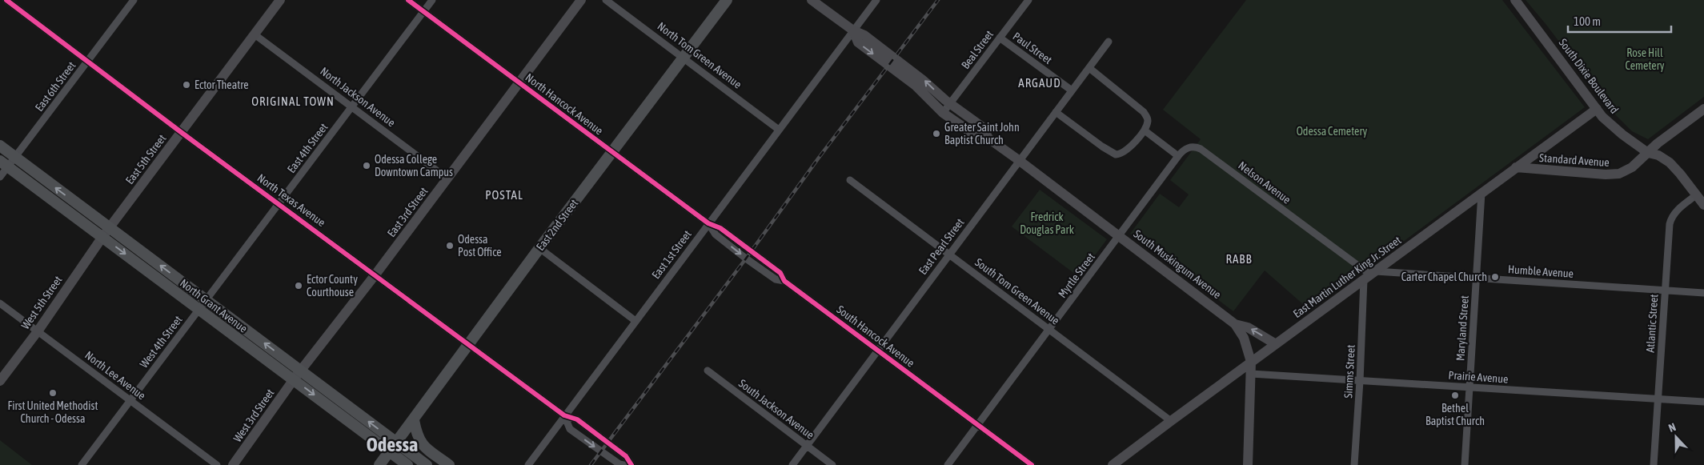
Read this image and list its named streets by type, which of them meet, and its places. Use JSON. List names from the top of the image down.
{
  "streets": {
    "main road": ["East 2nd Street", "North Grant Avenue"],
    "street": [
      "Paul Street",
      "Beal Street",
      "North Tom Green Avenue",
      "South Dixie Boulevard",
      "East 6th Street",
      "North Jackson Avenue",
      "North Hancock Avenue",
      "East 4th Street",
      "East 5th Street",
      "Standard Avenue",
      "Nelson Avenue",
      "North Texas Avenue",
      "East 3rd Street",
      "East Pearl Street",
      "East 1st Street",
      "South Muskingum Avenue",
      "Humble Avenue",
      "Myrtle Street",
      "East Martin Luther King Jr. Street",
      "South Tom Green Avenue",
      "West 5th Street",
      "Atlantic Street",
      "Maryland Street",
      "South Hancock Avenue",
      "West 4th Street",
      "Simms Street",
      "North Lee Avenue",
      "Prairie Avenue",
      "South Jackson Avenue",
      "West 3rd Street"
    ]
  },
  "crossings": [
    ["Paul Street", "Beal Street"],
    ["Paul Street", "East Pearl Street"],
    ["Beal Street", "South Muskingum Avenue"],
    ["North Tom Green Avenue", "East 2nd Street"],
    ["North Tom Green Avenue", "East 1st Street"],
    ["South Dixie Boulevard", "Standard Avenue"],
    ["South Dixie Boulevard", "East Martin Luther King Jr. Street"],
    ["South Dixie Boulevard", "Atlantic Street"],
    ["East 6th Street", "North Texas Avenue"],
    ["East 6th Street", "North Grant Avenue"],
    ["North Jackson Avenue", "East 4th Street"],
    ["North Jackson Avenue", "East 5th Street"],
    ["North Jackson Avenue", "East 3rd Street"],
    ["North Hancock Avenue", "East 4th Street"],
    ["North Hancock Avenue", "East 3rd Street"],
    ["North Hancock Avenue", "East 2nd Street"],
    ["North Hancock Avenue", "East 1st Street"],
    ["North Hancock Avenue", "South Hancock Avenue"],
    ["East 4th Street", "North Texas Avenue"],
    ["East 4th Street", "North Grant Avenue"],
    ["East 4th Street", "West 4th Street"],
    ["East 5th Street", "North Texas Avenue"],
    ["East 5th Street", "West 5th Street"],
    ["East 5th Street", "North Grant Avenue"],
    ["Standard Avenue", "East Martin Luther King Jr. Street"],
    ["Nelson Avenue", "Humble Avenue"],
    ["Nelson Avenue", "Myrtle Street"],
    ["Nelson Avenue", "East Martin Luther King Jr. Street"],
    ["Nelson Avenue", "Simms Street"],
    ["North Texas Avenue", "East 3rd Street"],
    ["North Texas Avenue", "East 2nd Street"],
    ["North Texas Avenue", "East 1st Street"],
    ["East 3rd Street", "North Grant Avenue"],
    ["East 3rd Street", "West 3rd Street"],
    ["East 2nd Street", "North Grant Avenue"],
    ["East Pearl Street", "South Muskingum Avenue"],
    ["East Pearl Street", "South Tom Green Avenue"],
    ["East Pearl Street", "South Hancock Avenue"],
    ["East Pearl Street", "South Jackson Avenue"],
    ["East 1st Street", "South Hancock Avenue"],
    ["South Muskingum Avenue", "Myrtle Street"],
    ["South Muskingum Avenue", "East Martin Luther King Jr. Street"],
    ["South Muskingum Avenue", "Prairie Avenue"],
    ["Humble Avenue", "East Martin Luther King Jr. Street"],
    ["Humble Avenue", "Atlantic Street"],
    ["Humble Avenue", "Maryland Street"],
    ["Humble Avenue", "Simms Street"],
    ["Myrtle Street", "South Tom Green Avenue"],
    ["Myrtle Street", "South Hancock Avenue"],
    ["East Martin Luther King Jr. Street", "South Tom Green Avenue"],
    ["East Martin Luther King Jr. Street", "Maryland Street"],
    ["East Martin Luther King Jr. Street", "Simms Street"],
    ["West 5th Street", "North Grant Avenue"],
    ["West 5th Street", "North Lee Avenue"],
    ["North Grant Avenue", "West 4th Street"],
    ["North Grant Avenue", "West 3rd Street"],
    ["Atlantic Street", "Prairie Avenue"],
    ["Maryland Street", "Prairie Avenue"],
    ["West 4th Street", "North Lee Avenue"],
    ["Simms Street", "Prairie Avenue"]
  ],
  "districts": [
    "ARGAUD",
    "ORIGINAL TOWN",
    "POSTAL",
    "RABB",
    "Odessa"
  ],
  "parks": ["Rose Hill Cemetery", "Odessa Cemetery", "Fredrick Douglas Park"],
  "places": [
    "Ector Theatre",
    "Greater Saint John Baptist Church",
    "Odessa College Downtown Campus",
    "Odessa Post Office",
    "Carter Chapel Church",
    "Ector County Courthouse",
    "First United Methodist Church - Odessa",
    "Bethel Baptist Church"
  ],
  "scale_bar": "100 m",
  "north": "top"
}
